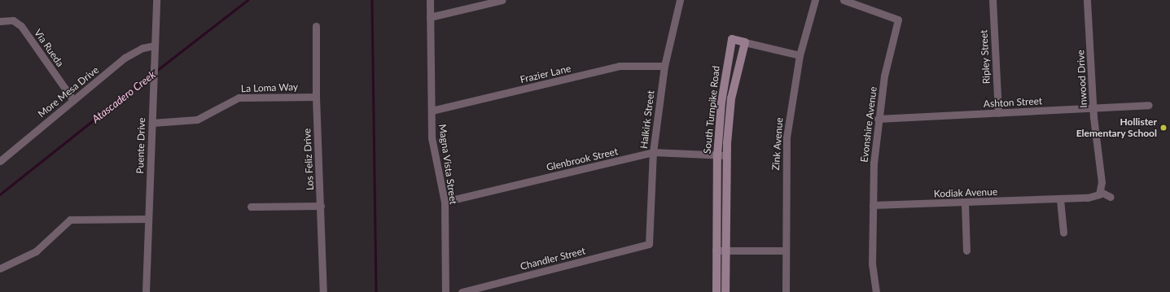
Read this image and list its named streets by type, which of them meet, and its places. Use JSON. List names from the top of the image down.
{
  "streets": {
    "street": [
      "Via Rueda",
      "Ripley Street",
      "Frazier Lane",
      "Inwood Drive",
      "La Loma Way",
      "More Mesa Drive",
      "Ashton Street",
      "South Turnpike Road",
      "Halkirk Street",
      "Evonshire Avenue",
      "Zink Avenue",
      "Puente Drive",
      "Los Feliz Drive",
      "Glenbrook Street",
      "Magna Vista Street",
      "Kodiak Avenue",
      "Chandler Street"
    ]
  },
  "crossings": [
    ["Via Rueda", "More Mesa Drive"],
    ["Ripley Street", "Ashton Street"],
    ["Frazier Lane", "Halkirk Street"],
    ["Frazier Lane", "Magna Vista Street"],
    ["Inwood Drive", "Ashton Street"],
    ["Inwood Drive", "Kodiak Avenue"],
    ["La Loma Way", "Puente Drive"],
    ["La Loma Way", "Los Feliz Drive"],
    ["More Mesa Drive", "Puente Drive"],
    ["Ashton Street", "Evonshire Avenue"],
    ["South Turnpike Road", "Glenbrook Street"],
    ["Halkirk Street", "Glenbrook Street"],
    ["Halkirk Street", "Chandler Street"],
    ["Evonshire Avenue", "Kodiak Avenue"],
    ["Glenbrook Street", "Magna Vista Street"]
  ],
  "water": ["Atascadero Creek"],
  "places": ["Hollister Elementary School"]
}
